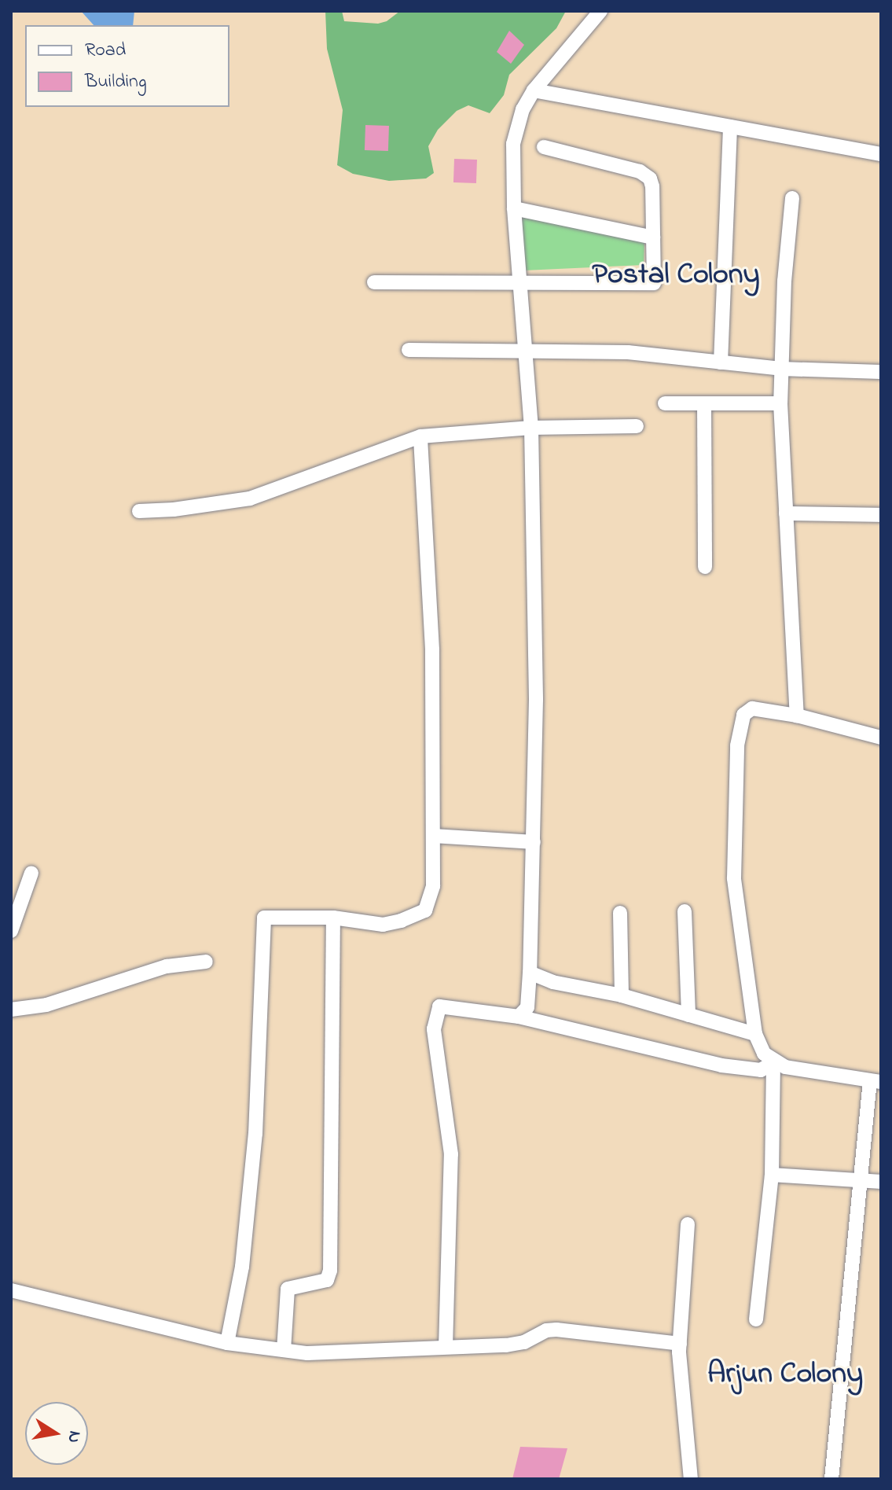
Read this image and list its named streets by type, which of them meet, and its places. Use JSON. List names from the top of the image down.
{
  "districts": ["Postal Colony", "Arjun Colony"],
  "legend": ["Road", "Building"],
  "north": "right"
}
